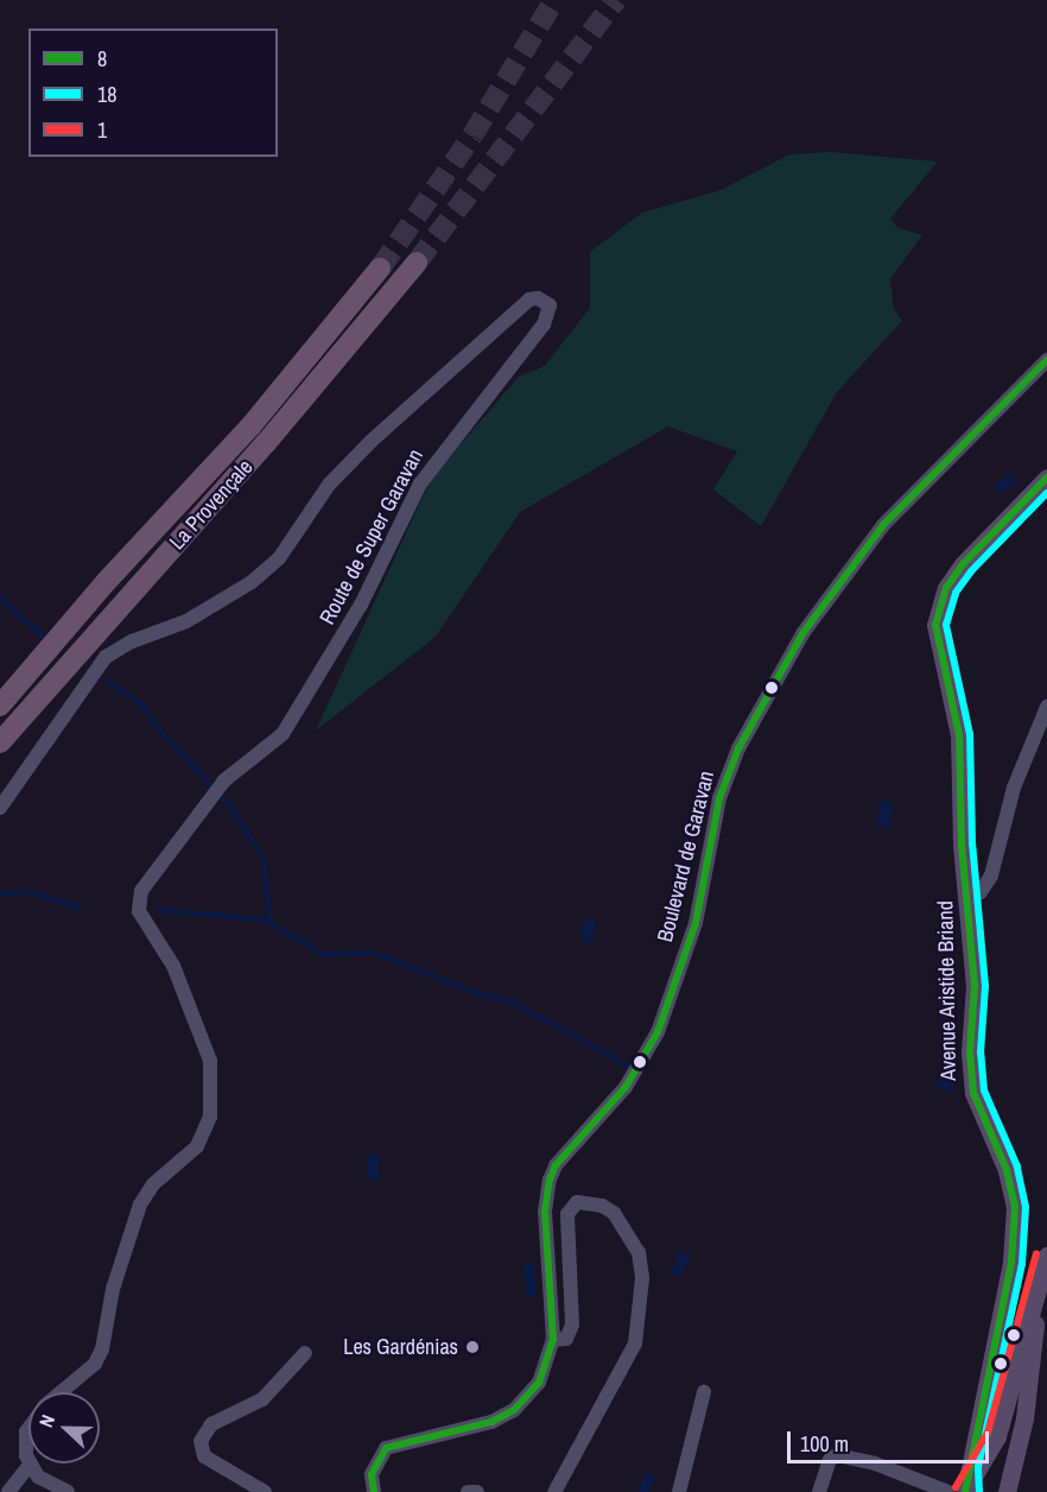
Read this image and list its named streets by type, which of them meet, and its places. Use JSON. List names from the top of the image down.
{
  "streets": {
    "highway": ["La Provençale"],
    "main road": ["Avenue Aristide Briand"],
    "street": ["Route de Super Garavan", "Boulevard de Garavan"]
  },
  "places": ["Les Gardénias"],
  "lines": ["transit line 8", "transit line 18", "transit line 1"],
  "legend": ["8", "18", "1"],
  "scale_bar": "100 m",
  "north": "left"
}
